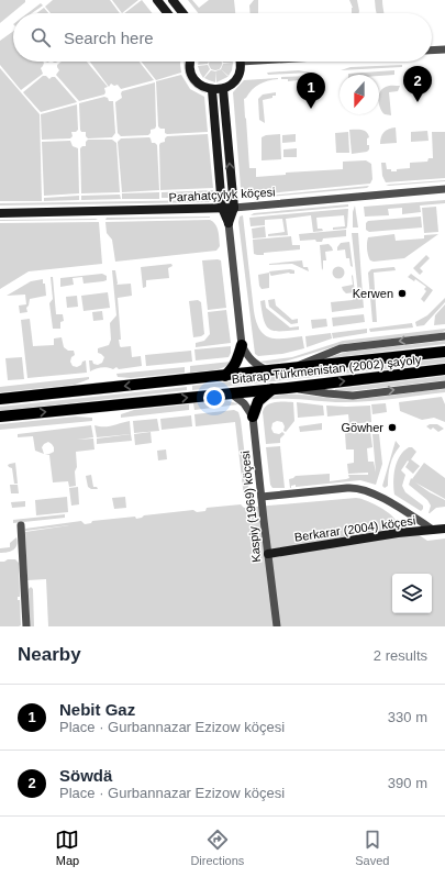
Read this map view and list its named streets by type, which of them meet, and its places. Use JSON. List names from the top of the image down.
{
  "streets": {
    "main road": ["Bitarap Türkmenistan (2002) şaýoly"],
    "street": ["Parahatçylyk köçesi", "Kaspiy (1969) köçesi", "Berkarar (2004) köçesi"]
  },
  "crossings": [
    ["Kaspiy (1969) köçesi", "Berkarar (2004) köçesi"]
  ],
  "places": ["Kerwen", "Göwher"],
  "north": "bottom",
  "page": {
    "search": "Search here",
    "pins": ["2", "1"],
    "heading": ["Nearby", "2 results"],
    "list": [
      {
        "mark": "1",
        "name": "Nebit Gaz",
        "note": "Place · Gurbannazar Ezizow köçesi",
        "value": "330 m"
      },
      {
        "mark": "2",
        "name": "Söwdä",
        "note": "Place · Gurbannazar Ezizow köçesi",
        "value": "390 m"
      }
    ],
    "nav": ["Map", "Directions", "Saved"]
  }
}
